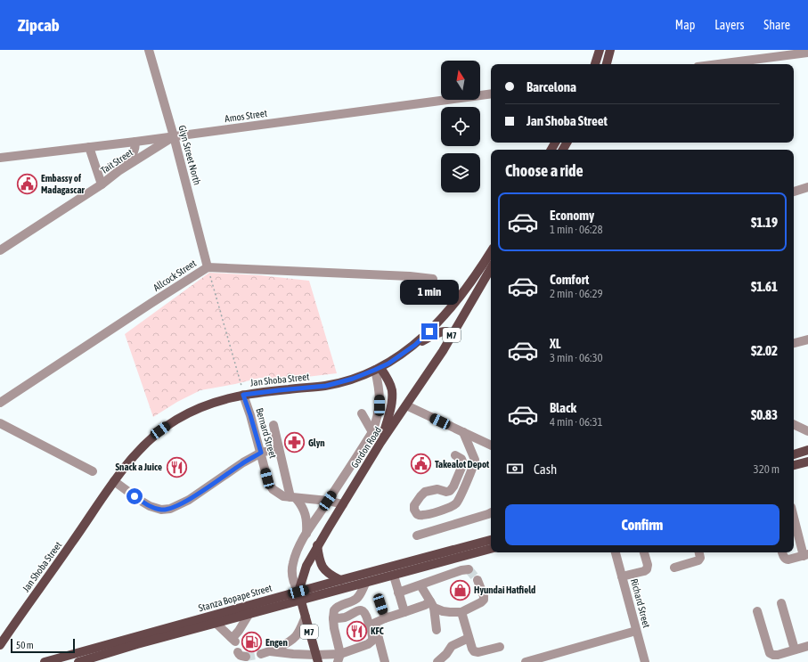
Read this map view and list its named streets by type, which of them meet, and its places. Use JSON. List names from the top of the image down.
{
  "streets": {
    "main road": [
      "M7",
      "Jan Shoba Street",
      "Gordon Road",
      "Stanza Bopape Street"
    ],
    "street": [
      "Amos Street",
      "Glyn Street North",
      "Tait Street",
      "Allcock Street",
      "Bernard Street",
      "Richard Street"
    ]
  },
  "crossings": [
    ["Amos Street", "Glyn Street North"],
    ["Amos Street", "Tait Street"],
    ["Glyn Street North", "Tait Street"],
    ["Glyn Street North", "Allcock Street"],
    ["Jan Shoba Street", "Bernard Street"],
    ["Jan Shoba Street", "Gordon Road"],
    ["Bernard Street", "Gordon Road"],
    ["Gordon Road", "Stanza Bopape Street"]
  ],
  "places": {
    "public building": ["Embassy of Madagascar", "Takealot Depot"],
    "pharmacy": ["Glyn"],
    "restaurant": ["Snack a Juice", "KFC"],
    "shop": ["Hyundai Hatfield"],
    "fuel station": ["Engen"]
  },
  "scale_bar": "50 m",
  "north": "top",
  "page": {
    "header": "Zipcab",
    "nav": ["Map", "Layers", "Share"],
    "banner": ["Barcelona", "Jan Shoba Street"],
    "heading": "Choose a ride",
    "list": [
      {
        "name": "Economy",
        "note": "1 min · 06:28",
        "value": "$1.19"
      },
      {
        "name": "Comfort",
        "note": "2 min · 06:29",
        "value": "$1.61"
      },
      {
        "name": "XL",
        "note": "3 min · 06:30",
        "value": "$2.02"
      },
      {
        "name": "Black",
        "note": "4 min · 06:31",
        "value": "$0.83"
      }
    ],
    "bubble": "1 min",
    "pay": ["Cash", "320 m"],
    "buttons": "Confirm",
    "scale": "50 m"
  }
}
